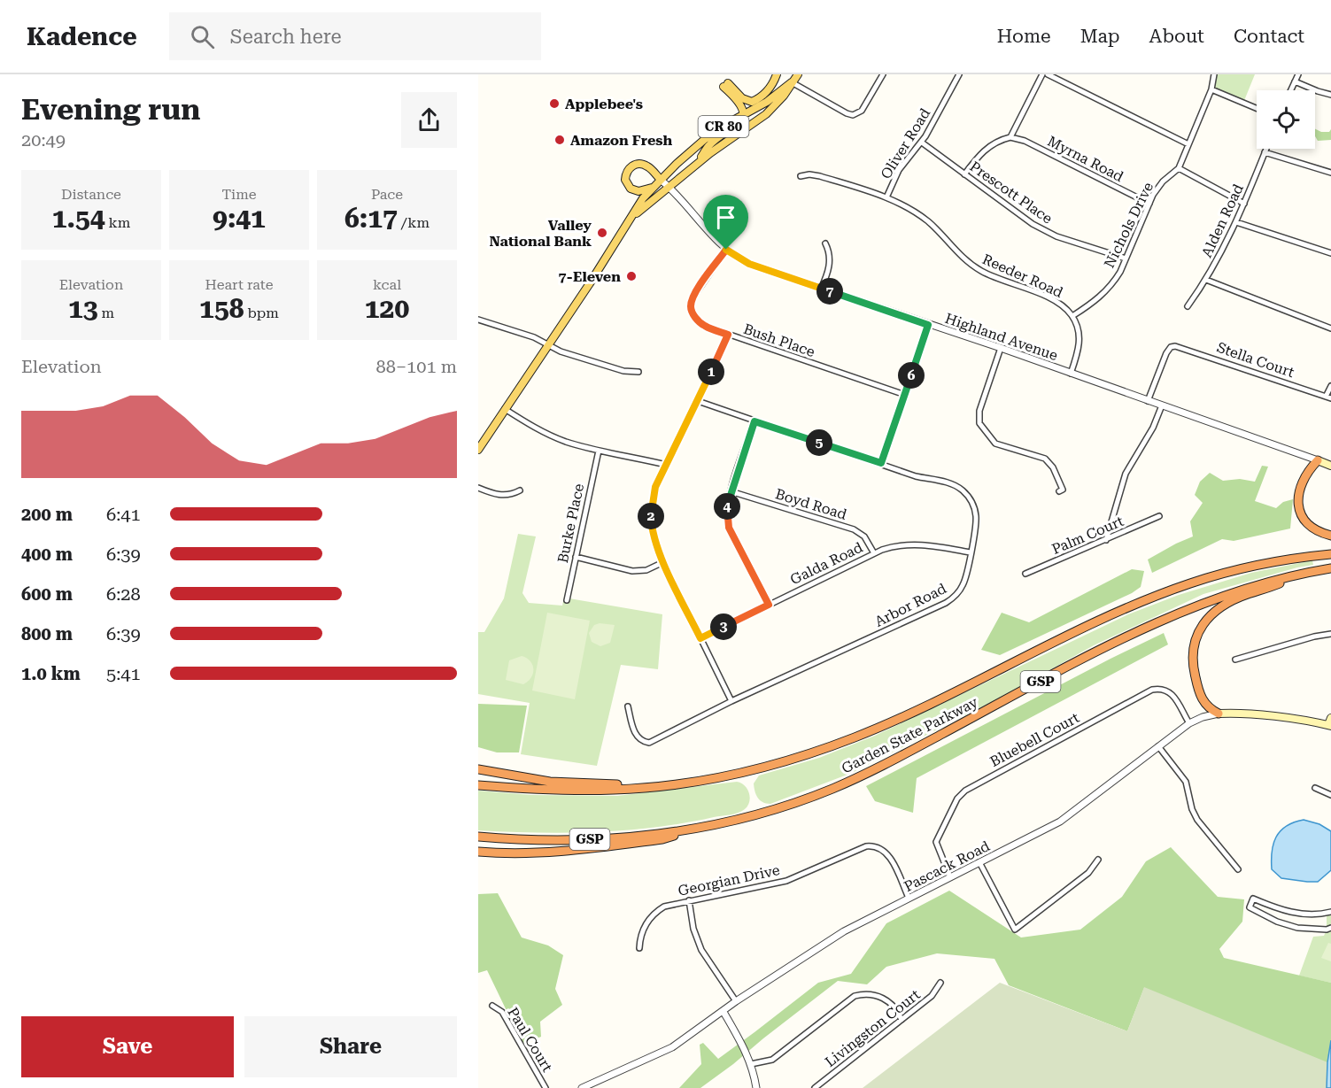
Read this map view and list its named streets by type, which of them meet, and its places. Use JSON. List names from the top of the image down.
{
  "streets": {
    "highway": ["GSP", "Garden State Parkway"],
    "main road": ["CR 80", "Highland Avenue", "Pascack Road"],
    "street": [
      "Oliver Road",
      "Myrna Road",
      "Prescott Place",
      "Alden Road",
      "Nichols Drive",
      "Reeder Road",
      "Bush Place",
      "Stella Court",
      "Boyd Road",
      "Burke Place",
      "Palm Court",
      "Galda Road",
      "Arbor Road",
      "Bluebell Court",
      "Georgian Drive",
      "Livingston Court",
      "Paul Court"
    ]
  },
  "crossings": [
    ["CR 80", "Highland Avenue"],
    ["Oliver Road", "Prescott Place"],
    ["Oliver Road", "Reeder Road"],
    ["Myrna Road", "Nichols Drive"],
    ["Prescott Place", "Nichols Drive"],
    ["Nichols Drive", "Reeder Road"],
    ["Reeder Road", "Highland Avenue"],
    ["Highland Avenue", "Bush Place"],
    ["Highland Avenue", "Stella Court"],
    ["Boyd Road", "Galda Road"],
    ["Galda Road", "Arbor Road"],
    ["Bluebell Court", "Pascack Road"],
    ["Pascack Road", "Georgian Drive"]
  ],
  "places": [
    "Applebee's",
    "Amazon Fresh",
    "Valley National Bank",
    "7-Eleven"
  ],
  "page": {
    "header": "Kadence",
    "search": "Search here",
    "nav": [
      "Home",
      "Map",
      "About",
      "Contact"
    ],
    "heading": ["Evening run", "20:49"],
    "stats": [
      ["Distance", "1.54 km"],
      ["Time", "9:41"],
      ["Pace", "6:17 /km"],
      ["Elevation", "13 m"],
      ["Heart rate", "158 bpm"],
      ["kcal", "120"]
    ],
    "pins": [
      "7",
      "1",
      "6",
      "5",
      "4",
      "2",
      "3"
    ],
    "chart": ["Elevation", "88–101 m"],
    "list": [
      {
        "name": "200 m",
        "note": "6:41"
      },
      {
        "name": "400 m",
        "note": "6:39"
      },
      {
        "name": "600 m",
        "note": "6:28"
      },
      {
        "name": "800 m",
        "note": "6:39"
      },
      {
        "name": "1.0 km",
        "note": "5:41"
      }
    ],
    "buttons": ["Save", "Share"]
  }
}
